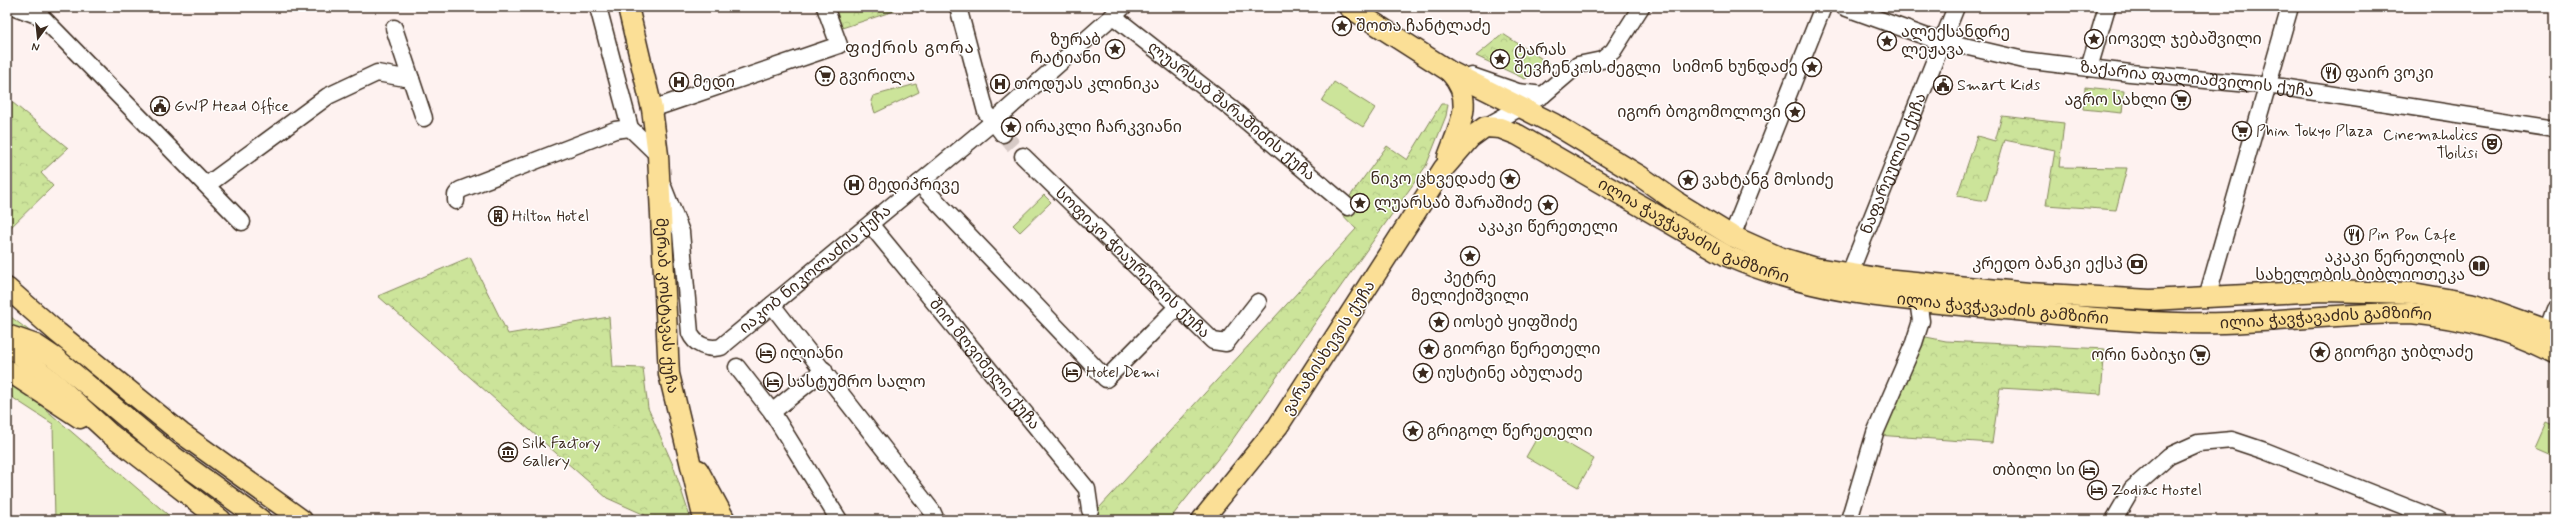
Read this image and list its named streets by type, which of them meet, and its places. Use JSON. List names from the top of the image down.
{
  "streets": {
    "main road": ["ილია ჭავჭავაძის გამზირი", "მერაბ კოსტავას ქუჩა", "ვარაზისხევის ქუჩა"],
    "street": [
      "ზაქარია ფალიაშვილის ქუჩა",
      "ლუარსაბ შარაშიძის ქუჩა",
      "ნაფარეულის ქუჩა",
      "სოფიკო ჭიაურელის ქუჩა",
      "იაკობ ნიკოლაძის ქუჩა",
      "შიო მღვიმელი ქუჩა"
    ]
  },
  "crossings": [
    ["ზაქარია ფალიაშვილის ქუჩა", "ნაფარეულის ქუჩა"],
    ["ლუარსაბ შარაშიძის ქუჩა", "იაკობ ნიკოლაძის ქუჩა"],
    ["ნაფარეულის ქუჩა", "ილია ჭავჭავაძის გამზირი"],
    ["ილია ჭავჭავაძის გამზირი", "ვარაზისხევის ქუჩა"],
    ["იაკობ ნიკოლაძის ქუჩა", "მერაბ კოსტავას ქუჩა"],
    ["იაკობ ნიკოლაძის ქუჩა", "შიო მღვიმელი ქუჩა"]
  ],
  "districts": ["ფიქრის გორა"],
  "places": {
    "place": [
      "შოთა ჩანტლაძე",
      "იოველ ჯებაშვილი",
      "ალექსანდრე ლეჟავა",
      "ზურაბ რატიანი",
      "ტარას შევჩენკოს ძეგლი",
      "სიმონ ხუნდაძე",
      "იგორ ბოგომოლოვი",
      "ირაკლი ჩარკვიანი",
      "ნიკო ცხვედაძე",
      "ვახტანგ მოსიძე",
      "ლუარსაბ შარაშიძე",
      "აკაკი წერეთელი",
      "პეტრე მელიქიშვილი",
      "იოსებ ყიფშიძე",
      "გიორგი წერეთელი",
      "გიორგი ჯიბლაძე",
      "იუსტინე აბულაძე",
      "გრიგოლ წერეთელი"
    ],
    "restaurant": ["ფაირ ვოკი", "Pin Pon Cafe"],
    "supermarket": [
      "გვირილა",
      "აგრო სახლი",
      "Phin Tokyo Plaza",
      "ორი ნაბიჯი"
    ],
    "hospital": ["მედი", "თოდუას კლინიკა", "მედიპრივე"],
    "public building": ["Smart Kids", "GWP Head Office"],
    "theatre": ["Cinemaholics Tbilisi"],
    "building": ["Hilton Hotel"],
    "bank": ["კრედო ბანკი ექსპ"],
    "library": ["აკაკი წერეთლის სახელობის ბიბლიოთეკა"],
    "hotel": [
      "ილიანი",
      "Hotel Demi",
      "სასტუმრო სალო",
      "თბილი სი",
      "Zodiac Hostel"
    ],
    "museum": ["Silk Factory Gallery"]
  },
  "north": "bottom"
}
